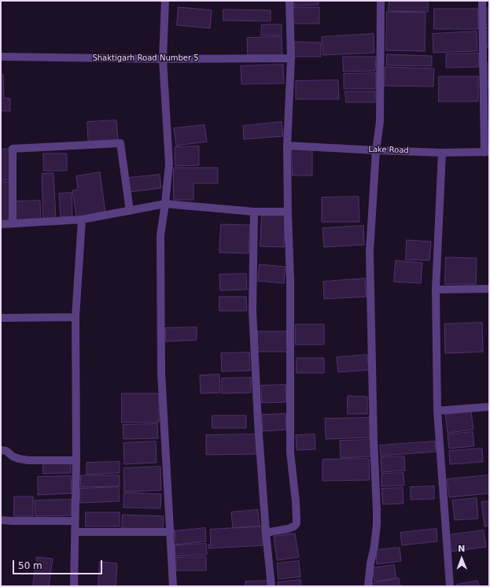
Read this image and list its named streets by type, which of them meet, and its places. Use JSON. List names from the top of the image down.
{
  "streets": {
    "street": ["Shaktigarh Road Number 5", "Lake Road"]
  },
  "scale_bar": "50 m",
  "north": "top"
}
